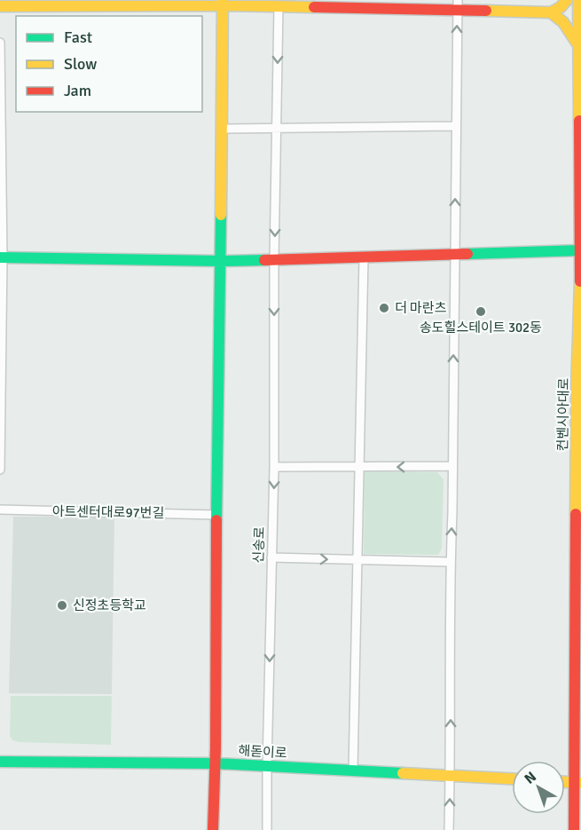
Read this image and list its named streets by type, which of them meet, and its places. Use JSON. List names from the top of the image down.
{
  "streets": {
    "street": [
      "컨벤시아대로",
      "아트센터대로97번길",
      "신송로",
      "해돋이로"
    ]
  },
  "crossings": [
    ["신송로", "해돋이로"]
  ],
  "places": ["더 마란츠", "송도힐스테이트 302동", "신정초등학교"],
  "legend": ["Fast", "Slow", "Jam"],
  "north": "top left"
}
